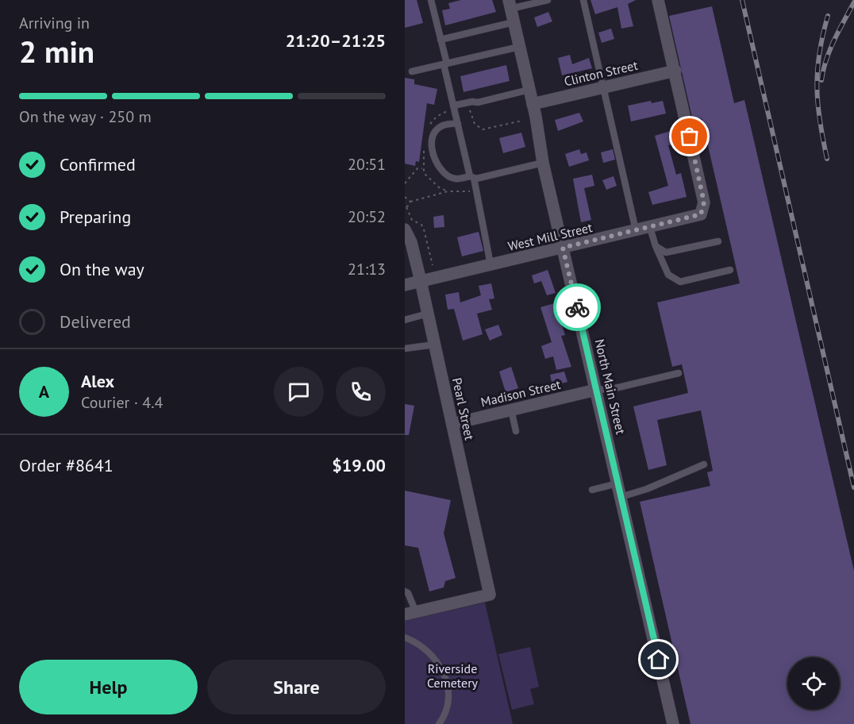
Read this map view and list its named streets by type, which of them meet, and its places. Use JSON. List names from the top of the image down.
{
  "streets": {
    "street": [
      "Clinton Street",
      "West Mill Street",
      "North Main Street",
      "Madison Street",
      "Pearl Street"
    ]
  },
  "crossings": [
    ["Clinton Street", "West Mill Street"],
    ["Clinton Street", "North Main Street"],
    ["West Mill Street", "North Main Street"],
    ["West Mill Street", "Pearl Street"],
    ["North Main Street", "Madison Street"],
    ["Madison Street", "Pearl Street"]
  ],
  "parks": ["Riverside Cemetery"],
  "page": {
    "heading": ["2 min", "Arriving in", "21:20–21:25"],
    "panel": [
      "Alex",
      "Courier · 4.4",
      "Order #8641",
      "$19.00"
    ],
    "bar": "On the way · 250 m",
    "list": [
      ["Confirmed", "20:51"],
      ["Preparing", "20:52"],
      ["On the way", "21:13"],
      "Delivered"
    ],
    "round": "A",
    "buttons": ["Help", "Share"]
  }
}
